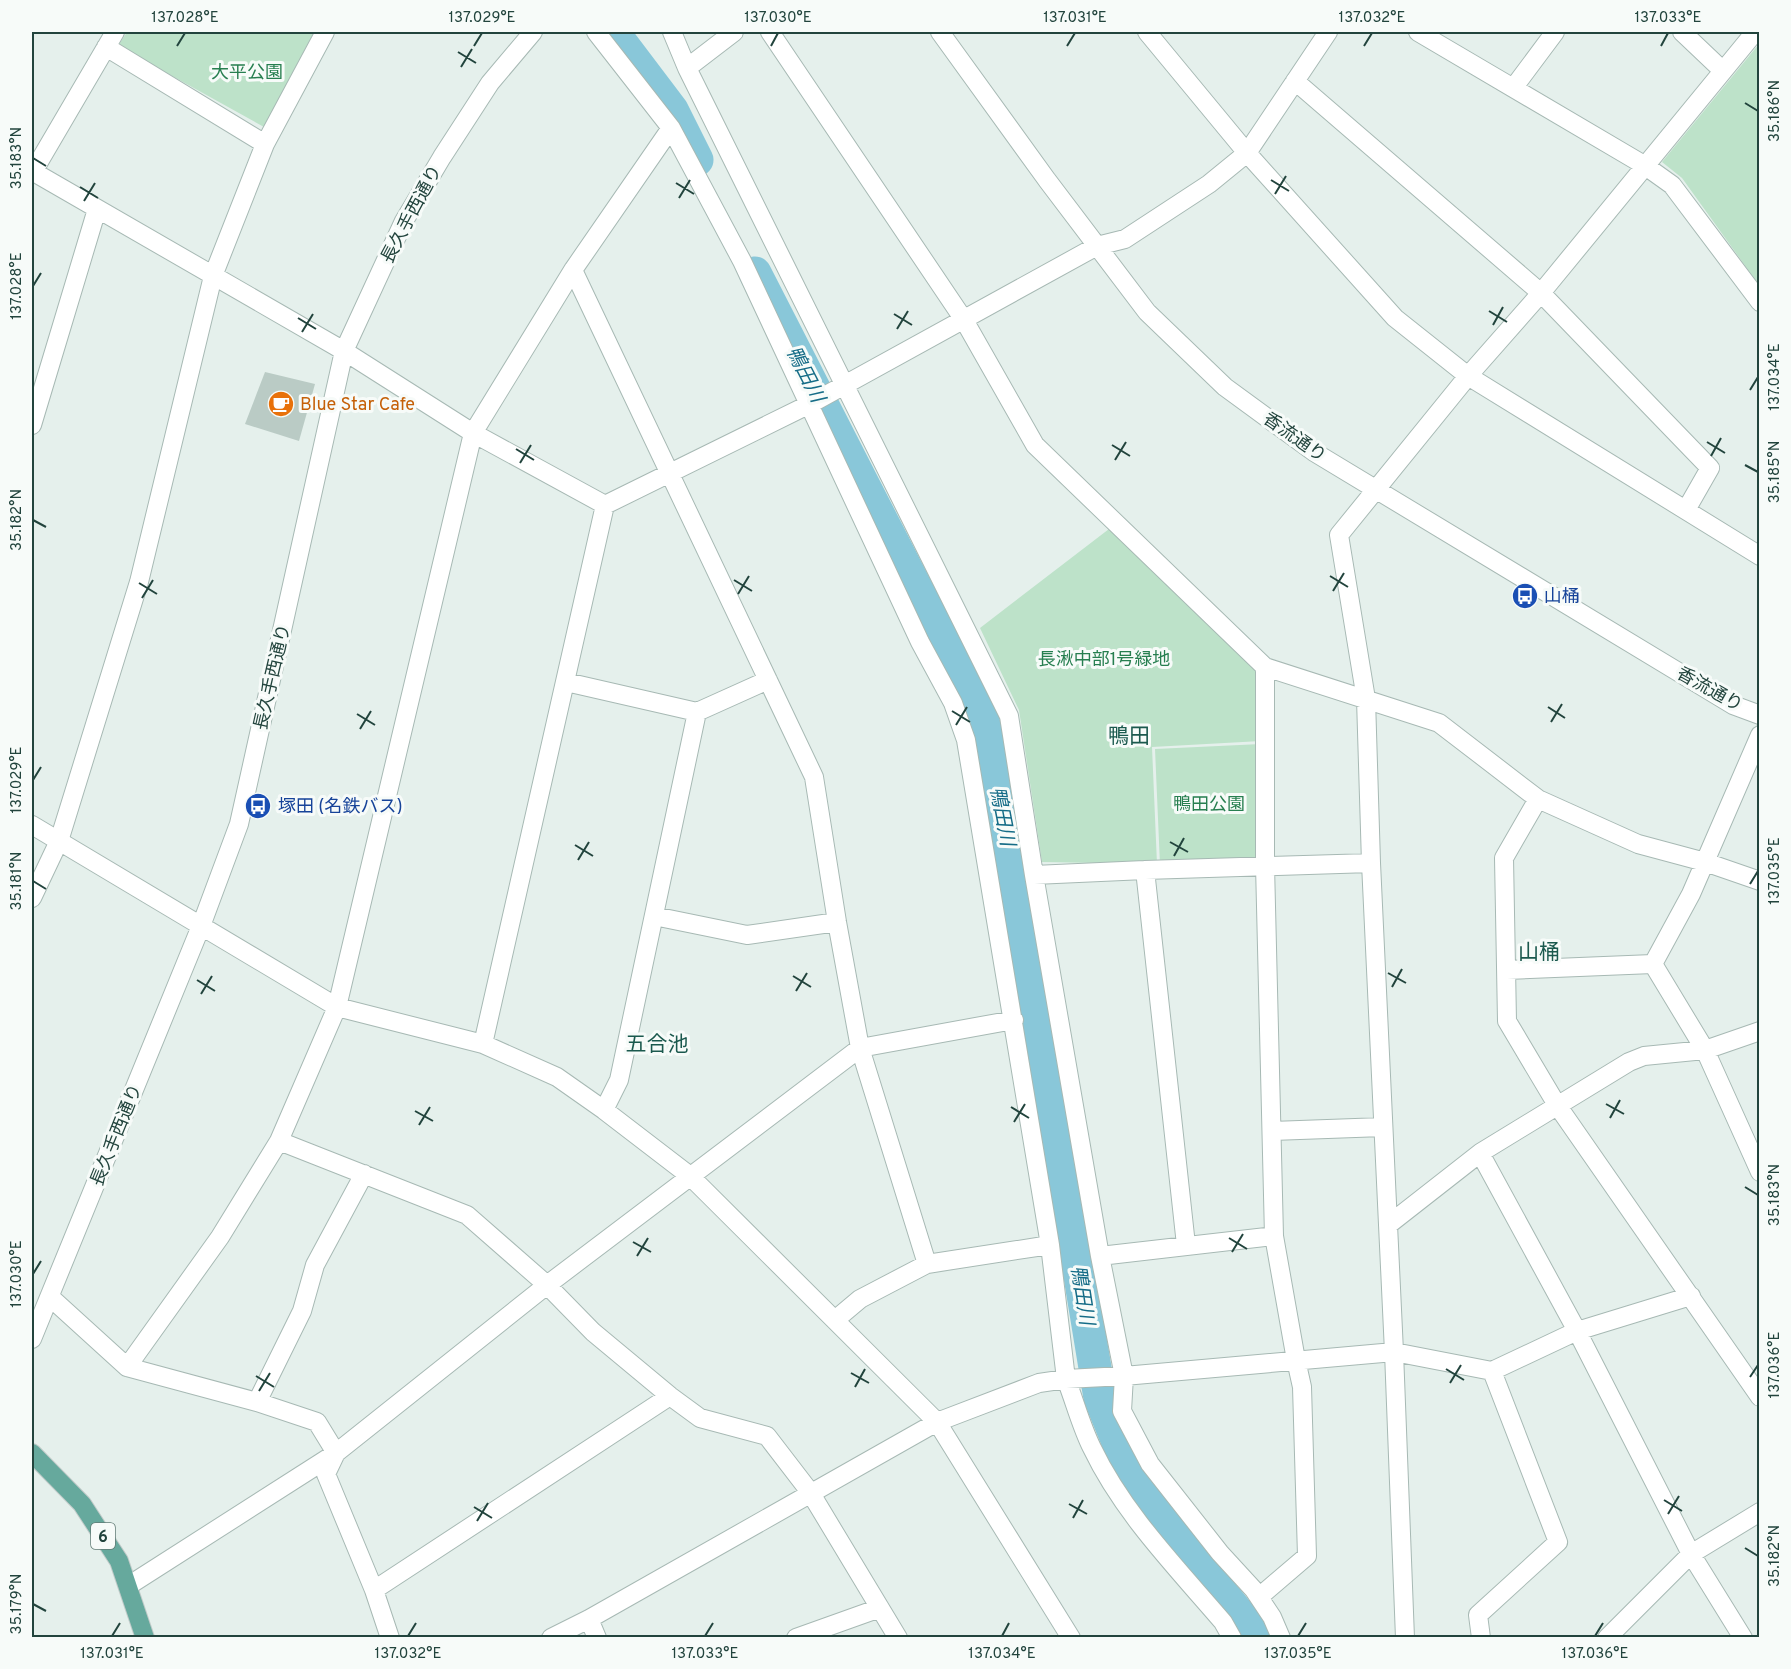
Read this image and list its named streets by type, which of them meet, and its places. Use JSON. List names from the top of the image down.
{
  "streets": {
    "main road": ["6"],
    "street": ["長久手西通り", "香流通り"]
  },
  "districts": ["鴨田", "山桶", "五合池"],
  "water": ["鴨田川"],
  "parks": ["大平公園", "長湫中部1号緑地", "鴨田公園"],
  "places": {
    "cafe": ["Blue Star Cafe"],
    "bus stop": ["山桶", "塚田 (名鉄バス)"]
  },
  "coordinates": [
    "137.028°E",
    "137.029°E",
    "137.030°E",
    "137.031°E",
    "137.032°E",
    "137.033°E",
    "35.186°N",
    "35.183°N",
    "137.034°E",
    "35.185°N",
    "35.182°N",
    "137.035°E",
    "35.181°N",
    "137.036°E",
    "35.179°N"
  ]
}
